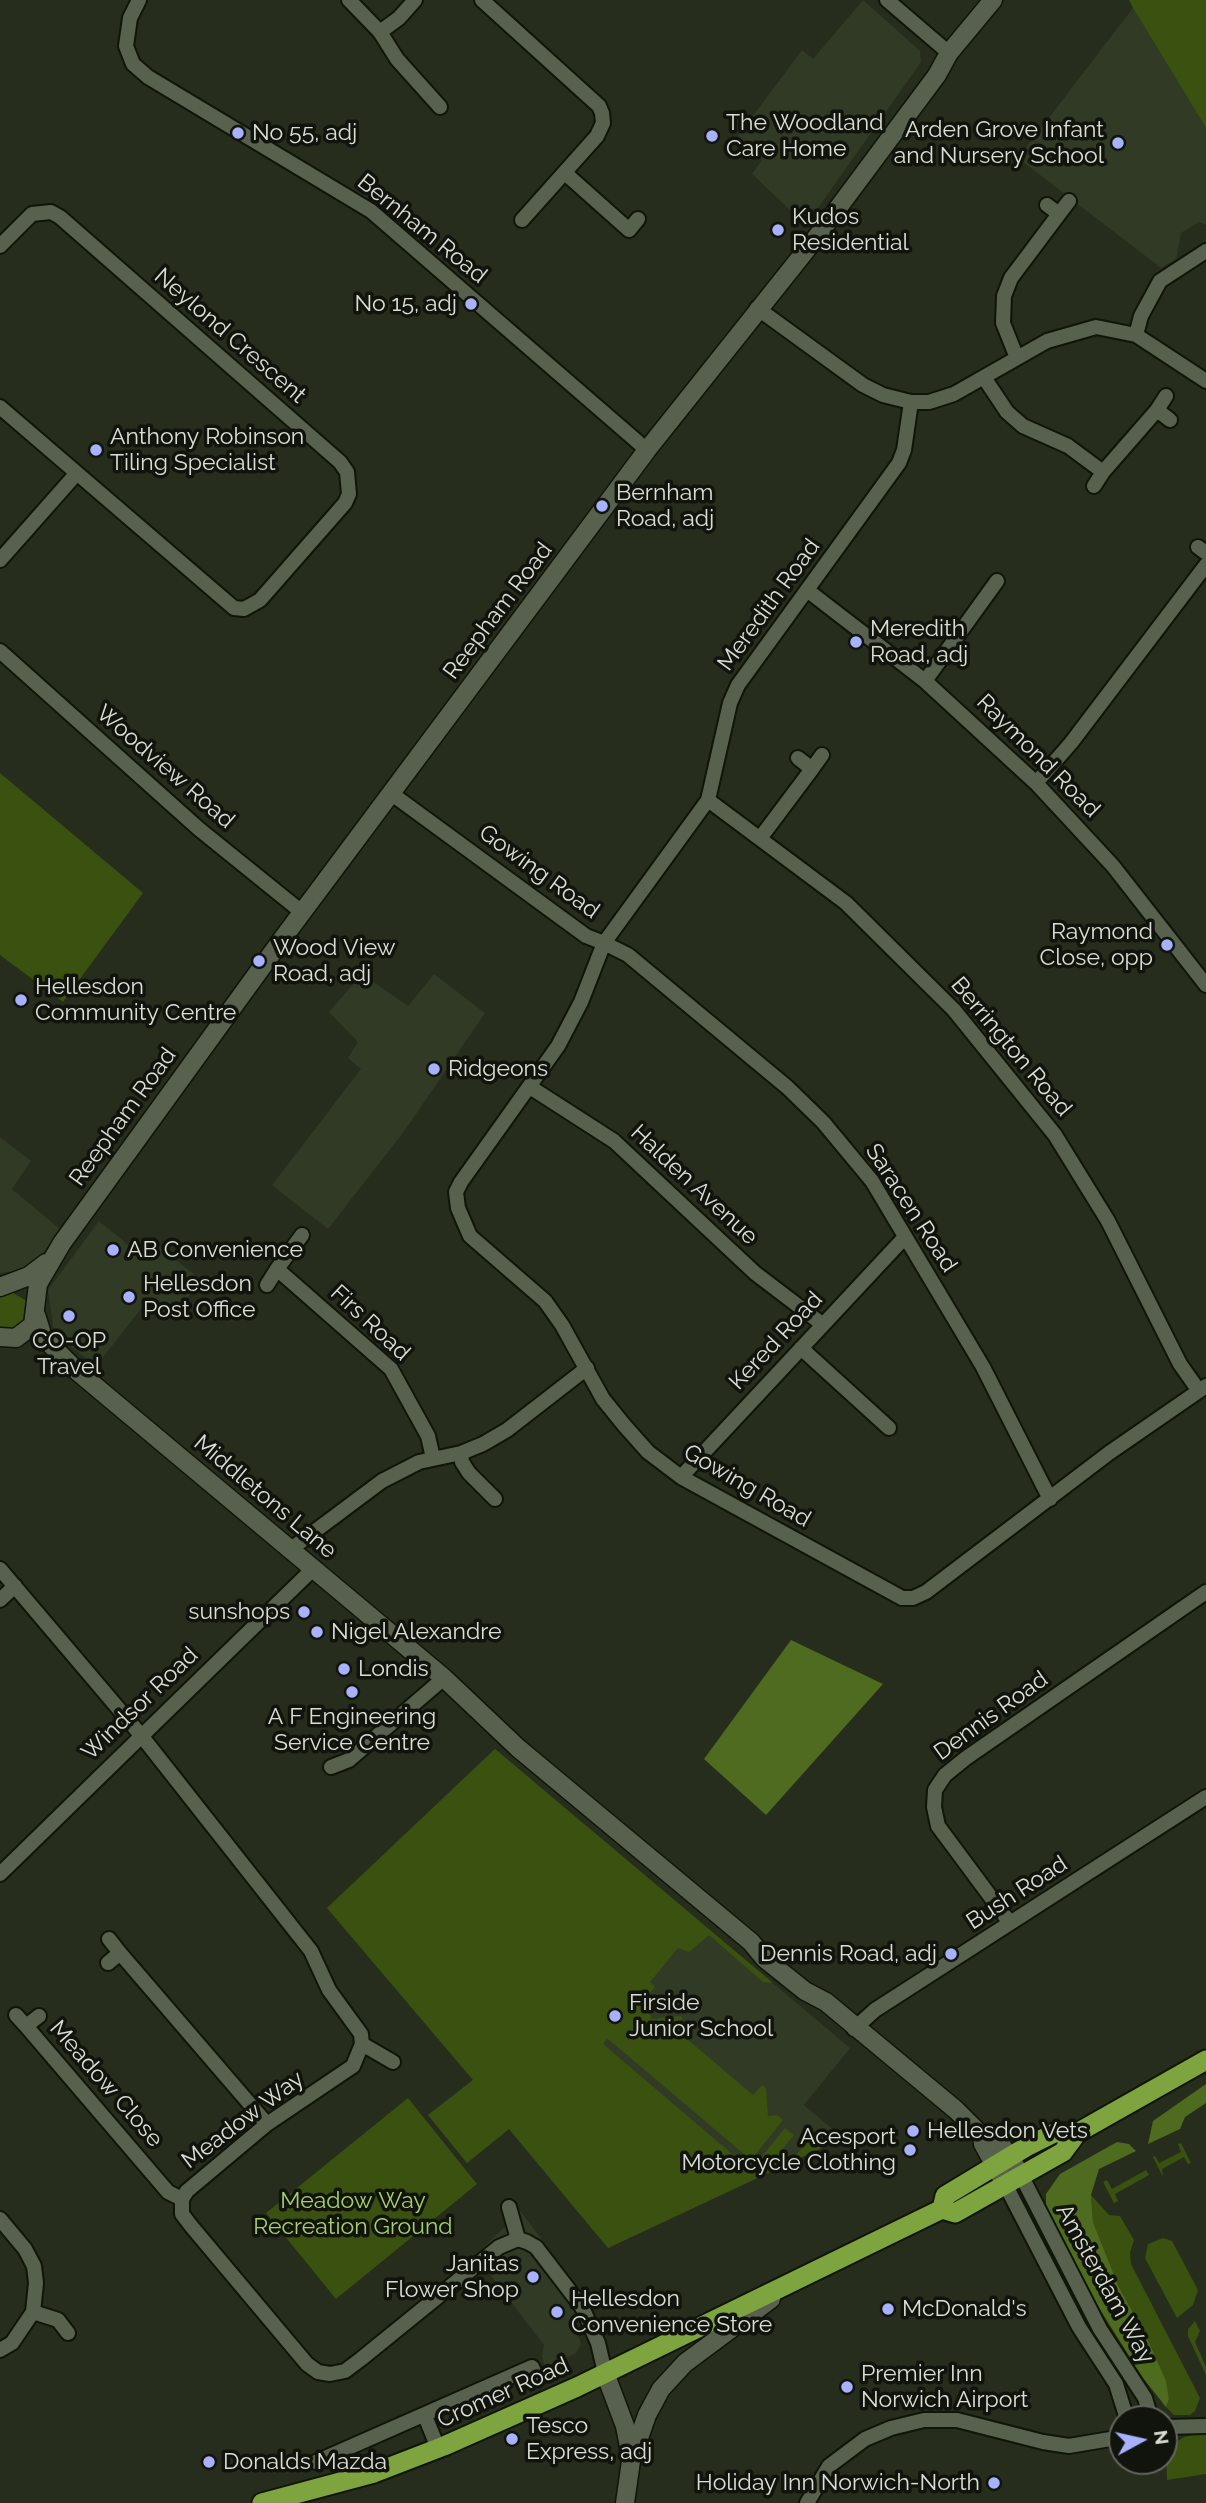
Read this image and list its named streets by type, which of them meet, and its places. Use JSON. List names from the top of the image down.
{
  "streets": {
    "highway": ["Cromer Road"],
    "street": [
      "Bernham Road",
      "Neylond Crescent",
      "Meredith Road",
      "Reepham Road",
      "Raymond Road",
      "Woodview Road",
      "Gowing Road",
      "Berrington Road",
      "Halden Avenue",
      "Saracen Road",
      "Firs Road",
      "Kered Road",
      "Middletons Lane",
      "Windsor Road",
      "Dennis Road",
      "Bush Road",
      "Meadow Close",
      "Meadow Way",
      "Amsterdam Way"
    ]
  },
  "crossings": [
    ["Bernham Road", "Reepham Road"],
    ["Meredith Road", "Raymond Road"],
    ["Meredith Road", "Gowing Road"],
    ["Meredith Road", "Berrington Road"],
    ["Meredith Road", "Saracen Road"],
    ["Reepham Road", "Woodview Road"],
    ["Reepham Road", "Gowing Road"],
    ["Reepham Road", "Middletons Lane"],
    ["Gowing Road", "Berrington Road"],
    ["Gowing Road", "Halden Avenue"],
    ["Gowing Road", "Saracen Road"],
    ["Gowing Road", "Kered Road"],
    ["Halden Avenue", "Kered Road"],
    ["Saracen Road", "Kered Road"],
    ["Middletons Lane", "Windsor Road"],
    ["Middletons Lane", "Bush Road"],
    ["Middletons Lane", "Cromer Road"],
    ["Dennis Road", "Bush Road"],
    ["Meadow Close", "Meadow Way"],
    ["Amsterdam Way", "Cromer Road"]
  ],
  "parks": ["Meadow Way Recreation Ground"],
  "places": [
    "No 55, adj",
    "The Woodland Care Home",
    "Arden Grove Infant and Nursery School",
    "Kudos Residential",
    "No 15, adj",
    "Anthony Robinson Tiling Specialist",
    "Bernham Road, adj",
    "Meredith Road, adj",
    "Raymond Close, opp",
    "Wood View Road, adj",
    "Hellesdon Community Centre",
    "Ridgeons",
    "AB Convenience",
    "Hellesdon Post Office",
    "CO-OP Travel",
    "sunshops",
    "Nigel Alexandre",
    "Londis",
    "A F Engineering Service Centre",
    "Dennis Road, adj",
    "Firside Junior School",
    "Hellesdon Vets",
    "Acesport Motorcycle Clothing",
    "Janitas Flower Shop",
    "McDonald's",
    "Hellesdon Convenience Store",
    "Premier Inn Norwich Airport",
    "Tesco Express, adj",
    "Donalds Mazda",
    "Holiday Inn Norwich-North"
  ],
  "north": "right"
}
